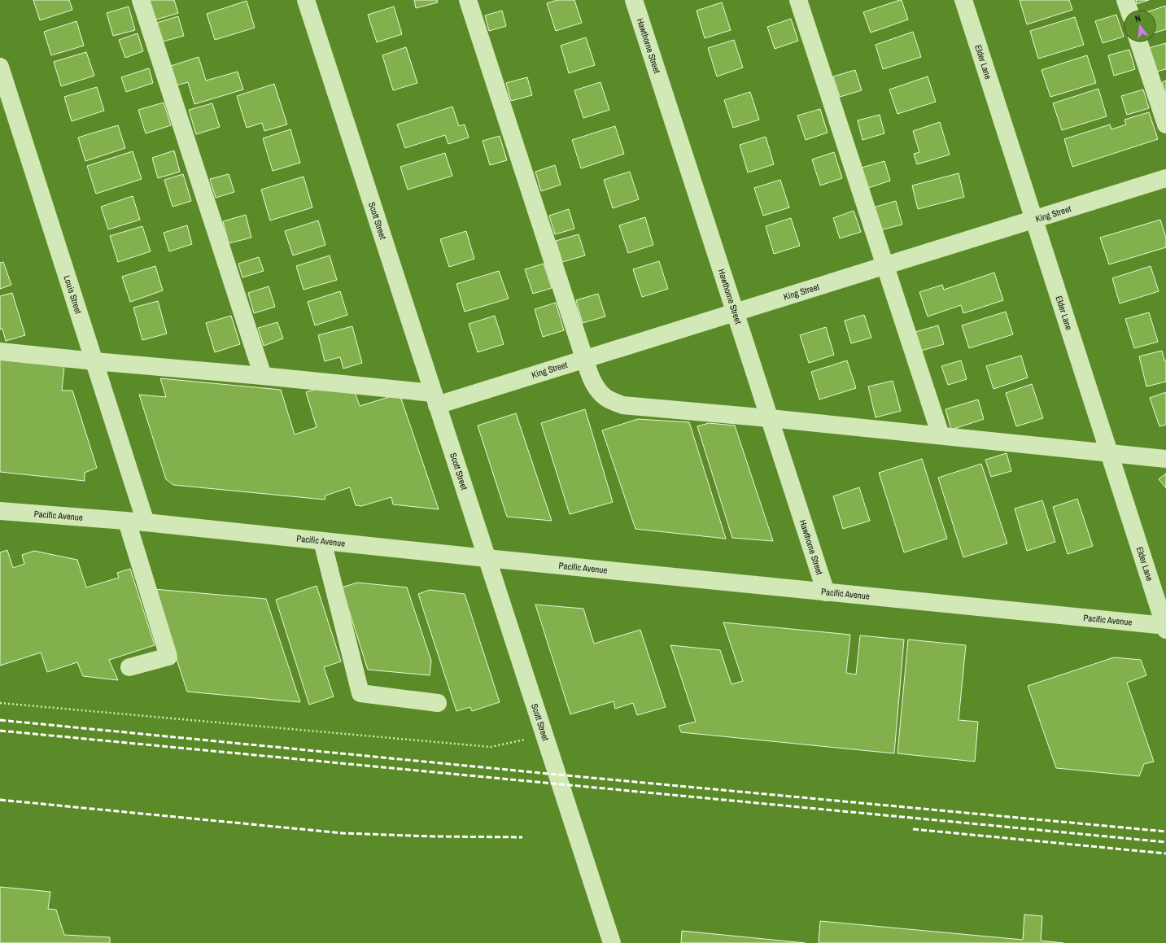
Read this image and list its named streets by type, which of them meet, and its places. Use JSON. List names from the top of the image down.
{
  "streets": {
    "street": [
      "Hawthorne Street",
      "Elder Lane",
      "King Street",
      "Scott Street",
      "Louis Street",
      "Pacific Avenue"
    ]
  },
  "crossings": [
    ["Hawthorne Street", "King Street"],
    ["Hawthorne Street", "Pacific Avenue"],
    ["Elder Lane", "King Street"],
    ["Elder Lane", "Pacific Avenue"],
    ["King Street", "Scott Street"],
    ["Scott Street", "Pacific Avenue"],
    ["Louis Street", "Pacific Avenue"]
  ],
  "north": "top"
}
